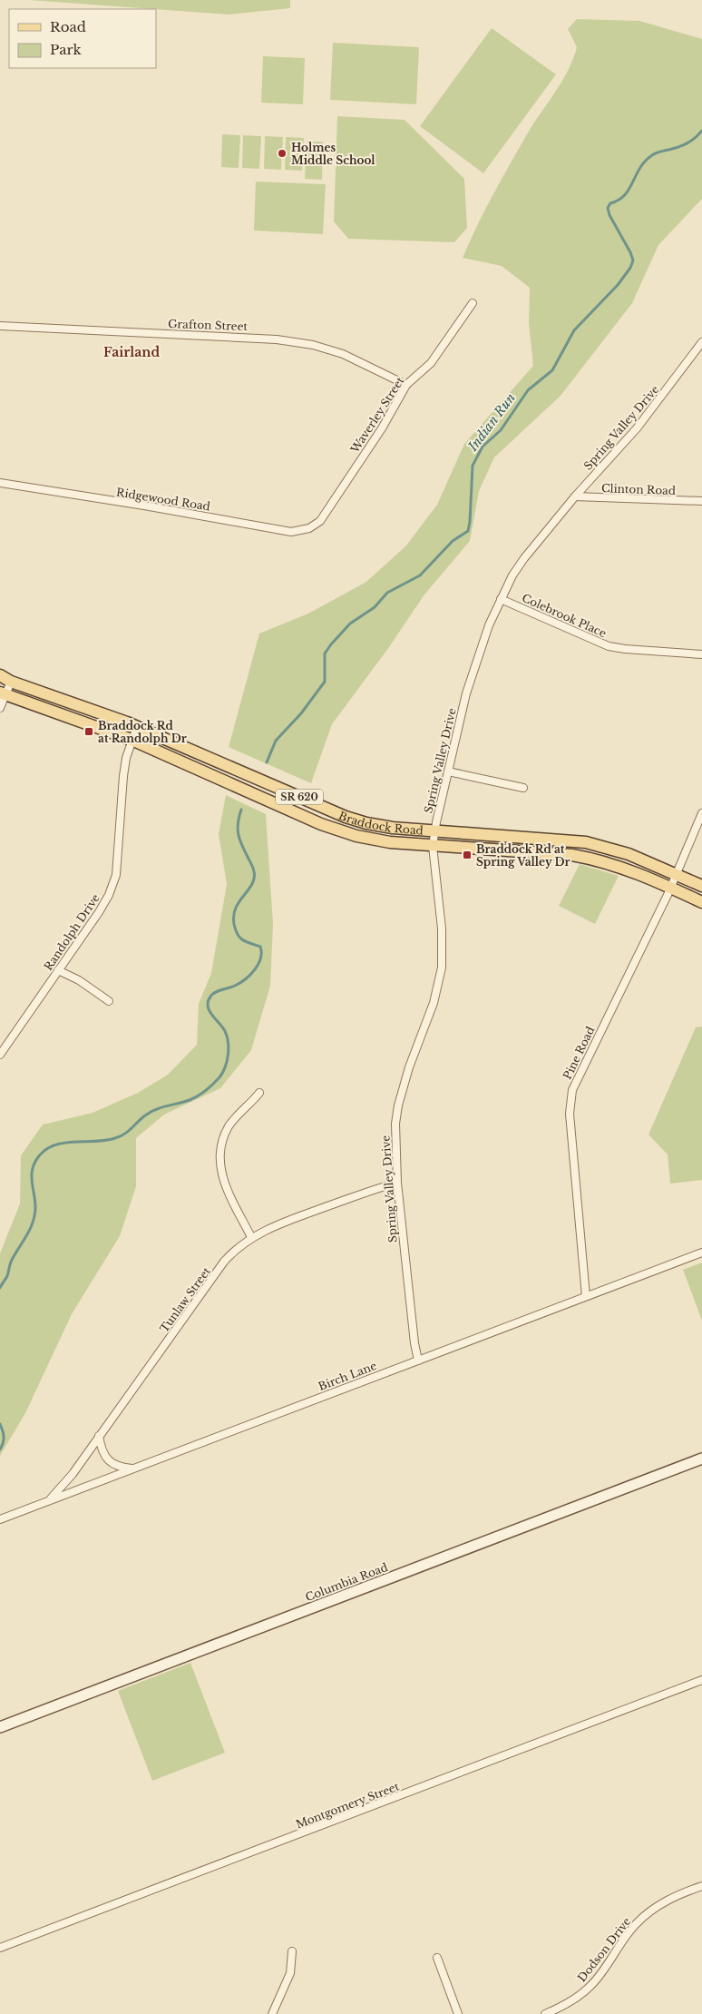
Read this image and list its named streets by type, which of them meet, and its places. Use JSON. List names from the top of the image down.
{
  "streets": {
    "main road": ["SR 620", "Braddock Road"],
    "street": [
      "Grafton Street",
      "Waverley Street",
      "Spring Valley Drive",
      "Clinton Road",
      "Ridgewood Road",
      "Colebrook Place",
      "Randolph Drive",
      "Pine Road",
      "Tunlaw Street",
      "Birch Lane",
      "Columbia Road",
      "Montgomery Street",
      "Dodson Drive"
    ]
  },
  "crossings": [
    ["Grafton Street", "Waverley Street"],
    ["Waverley Street", "Ridgewood Road"],
    ["Spring Valley Drive", "Clinton Road"],
    ["Spring Valley Drive", "Colebrook Place"],
    ["Spring Valley Drive", "Braddock Road"],
    ["Spring Valley Drive", "Tunlaw Street"],
    ["Spring Valley Drive", "Birch Lane"],
    ["Braddock Road", "Randolph Drive"],
    ["Braddock Road", "Pine Road"],
    ["Pine Road", "Birch Lane"],
    ["Tunlaw Street", "Birch Lane"]
  ],
  "districts": ["Fairland"],
  "water": ["Indian Run"],
  "places": {
    "other": ["Holmes Middle School"],
    "transit": ["Braddock Rd at Randolph Dr", "Braddock Rd at Spring Valley Dr"]
  },
  "legend": ["Road", "Park"]
}
